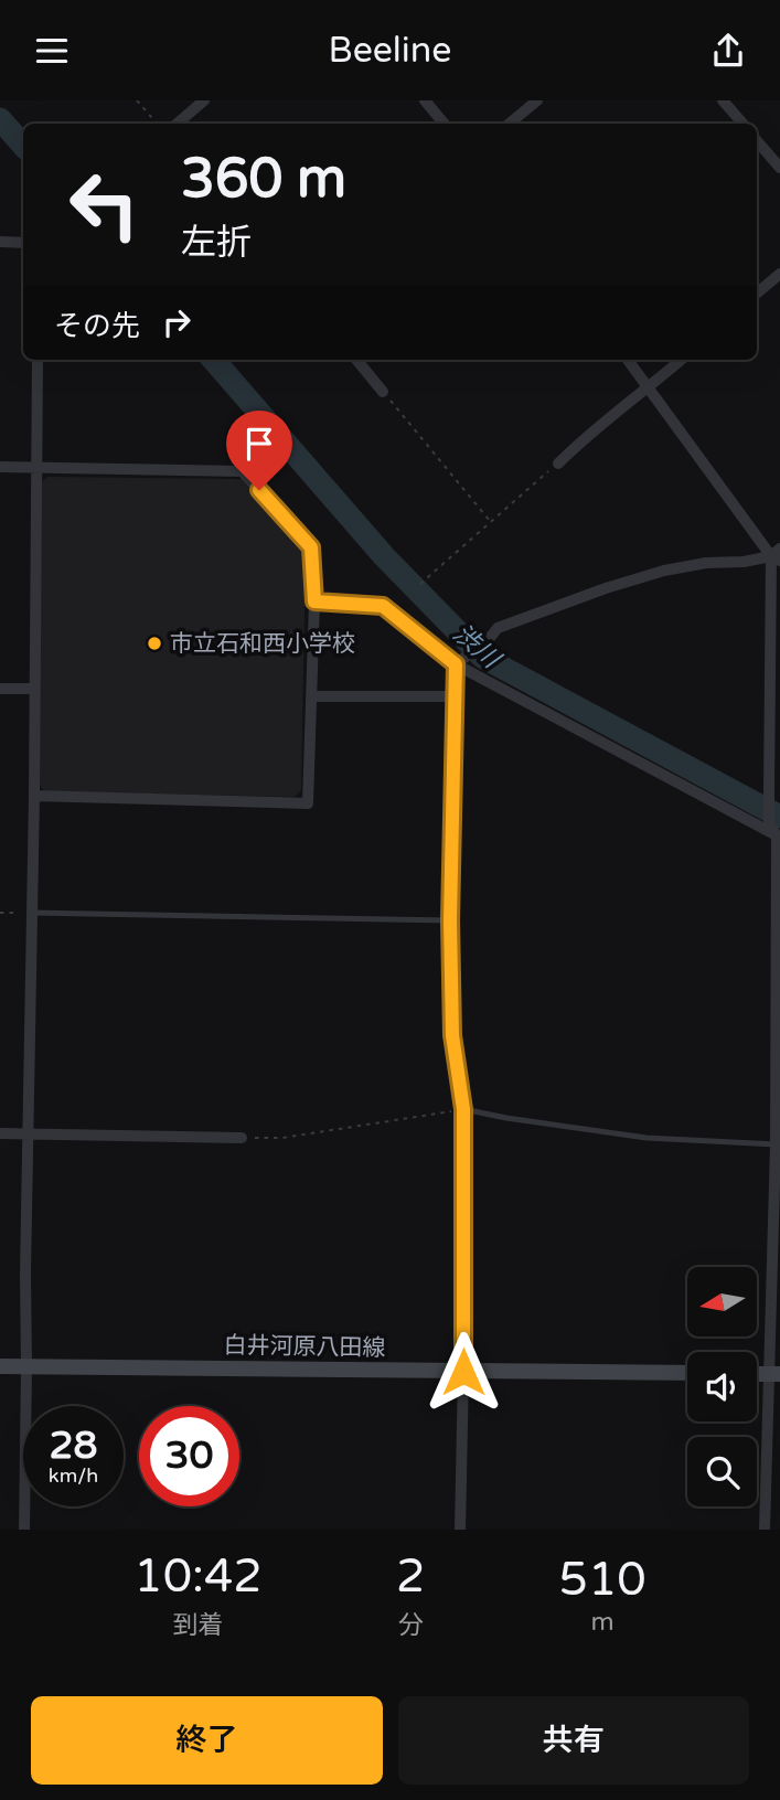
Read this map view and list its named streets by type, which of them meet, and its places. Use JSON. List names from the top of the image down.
{
  "streets": {
    "main road": ["白井河原八田線"]
  },
  "water": ["渋川"],
  "places": ["市立石和西小学校"],
  "north": "left",
  "page": {
    "header": "Beeline",
    "turn": ["360 m", "左折"],
    "then": "その先",
    "speed": "28 km/h",
    "limit": "30",
    "eta": [
      "10:42",
      "到着",
      "2",
      "分",
      "510",
      "m"
    ],
    "buttons": ["終了", "共有"]
  }
}
